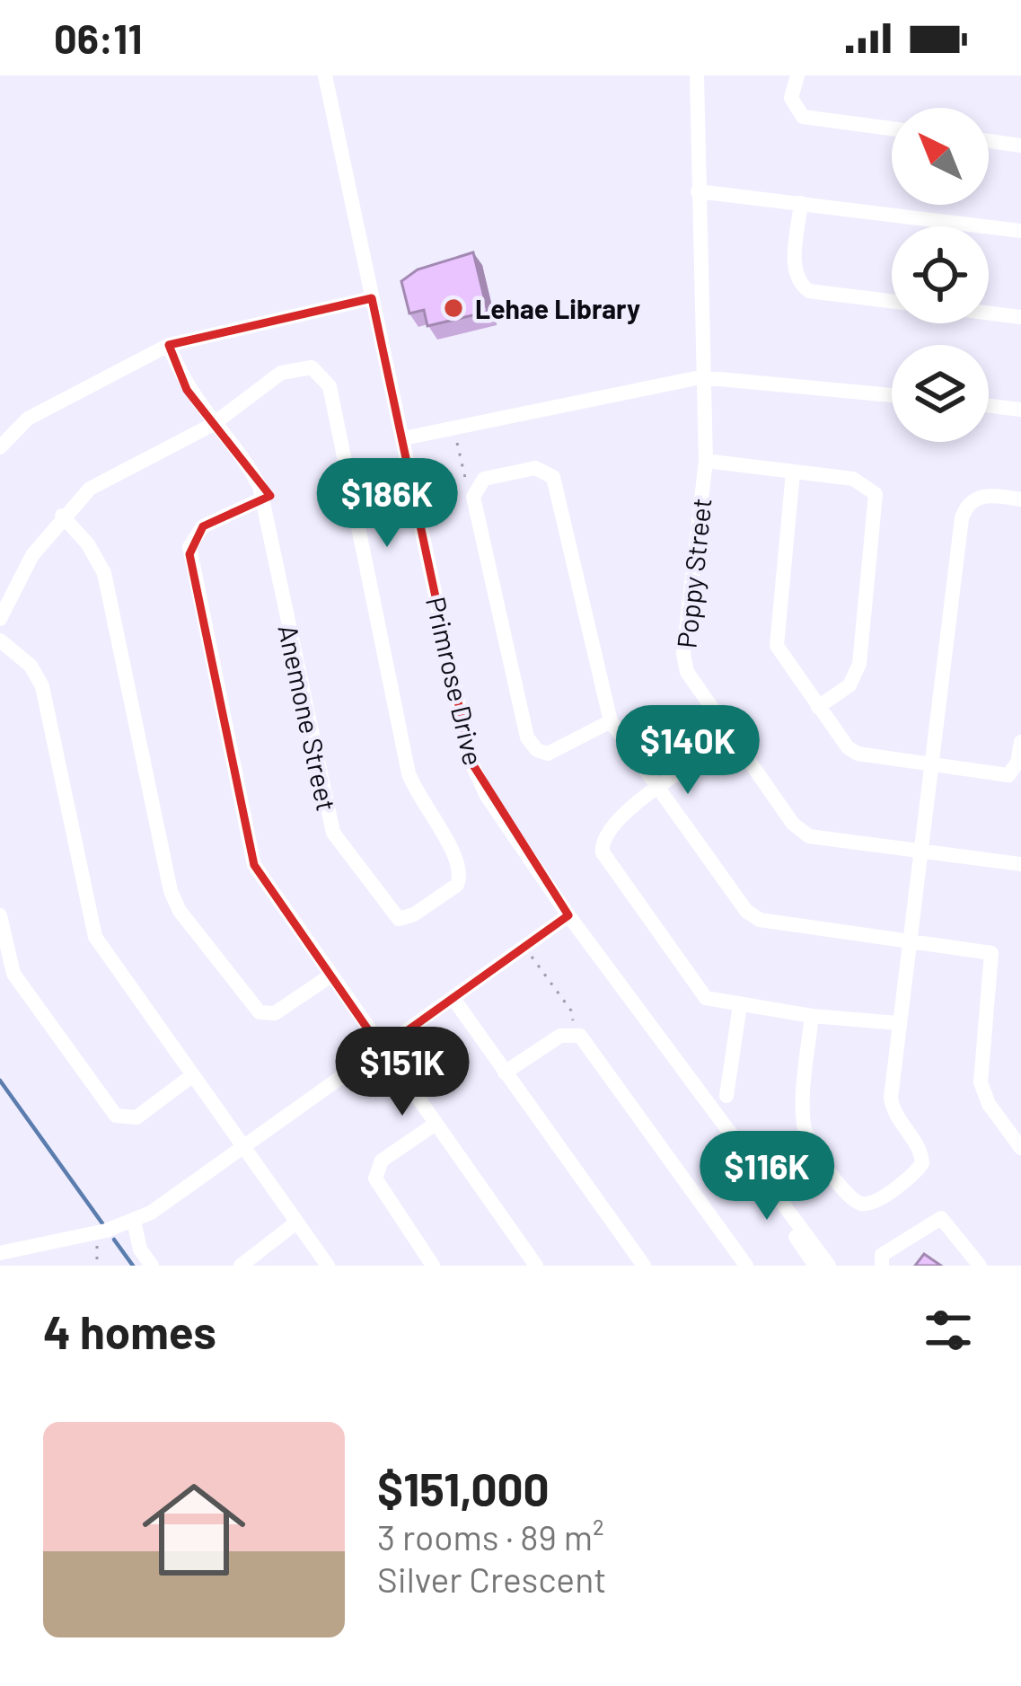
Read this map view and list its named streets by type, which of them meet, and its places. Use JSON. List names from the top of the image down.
{
  "streets": {
    "street": ["Poppy Street", "Primrose Drive", "Anemone Street"]
  },
  "places": ["Lehae Library"],
  "north": "top left",
  "page": {
    "status": "06:11",
    "price": [
      "$186K",
      "$140K",
      "$151K",
      "$116K"
    ],
    "heading": "4 homes",
    "list": [
      {
        "name": "$151,000",
        "note": "3 rooms · 89 m² · Silver Crescent"
      }
    ]
  }
}
